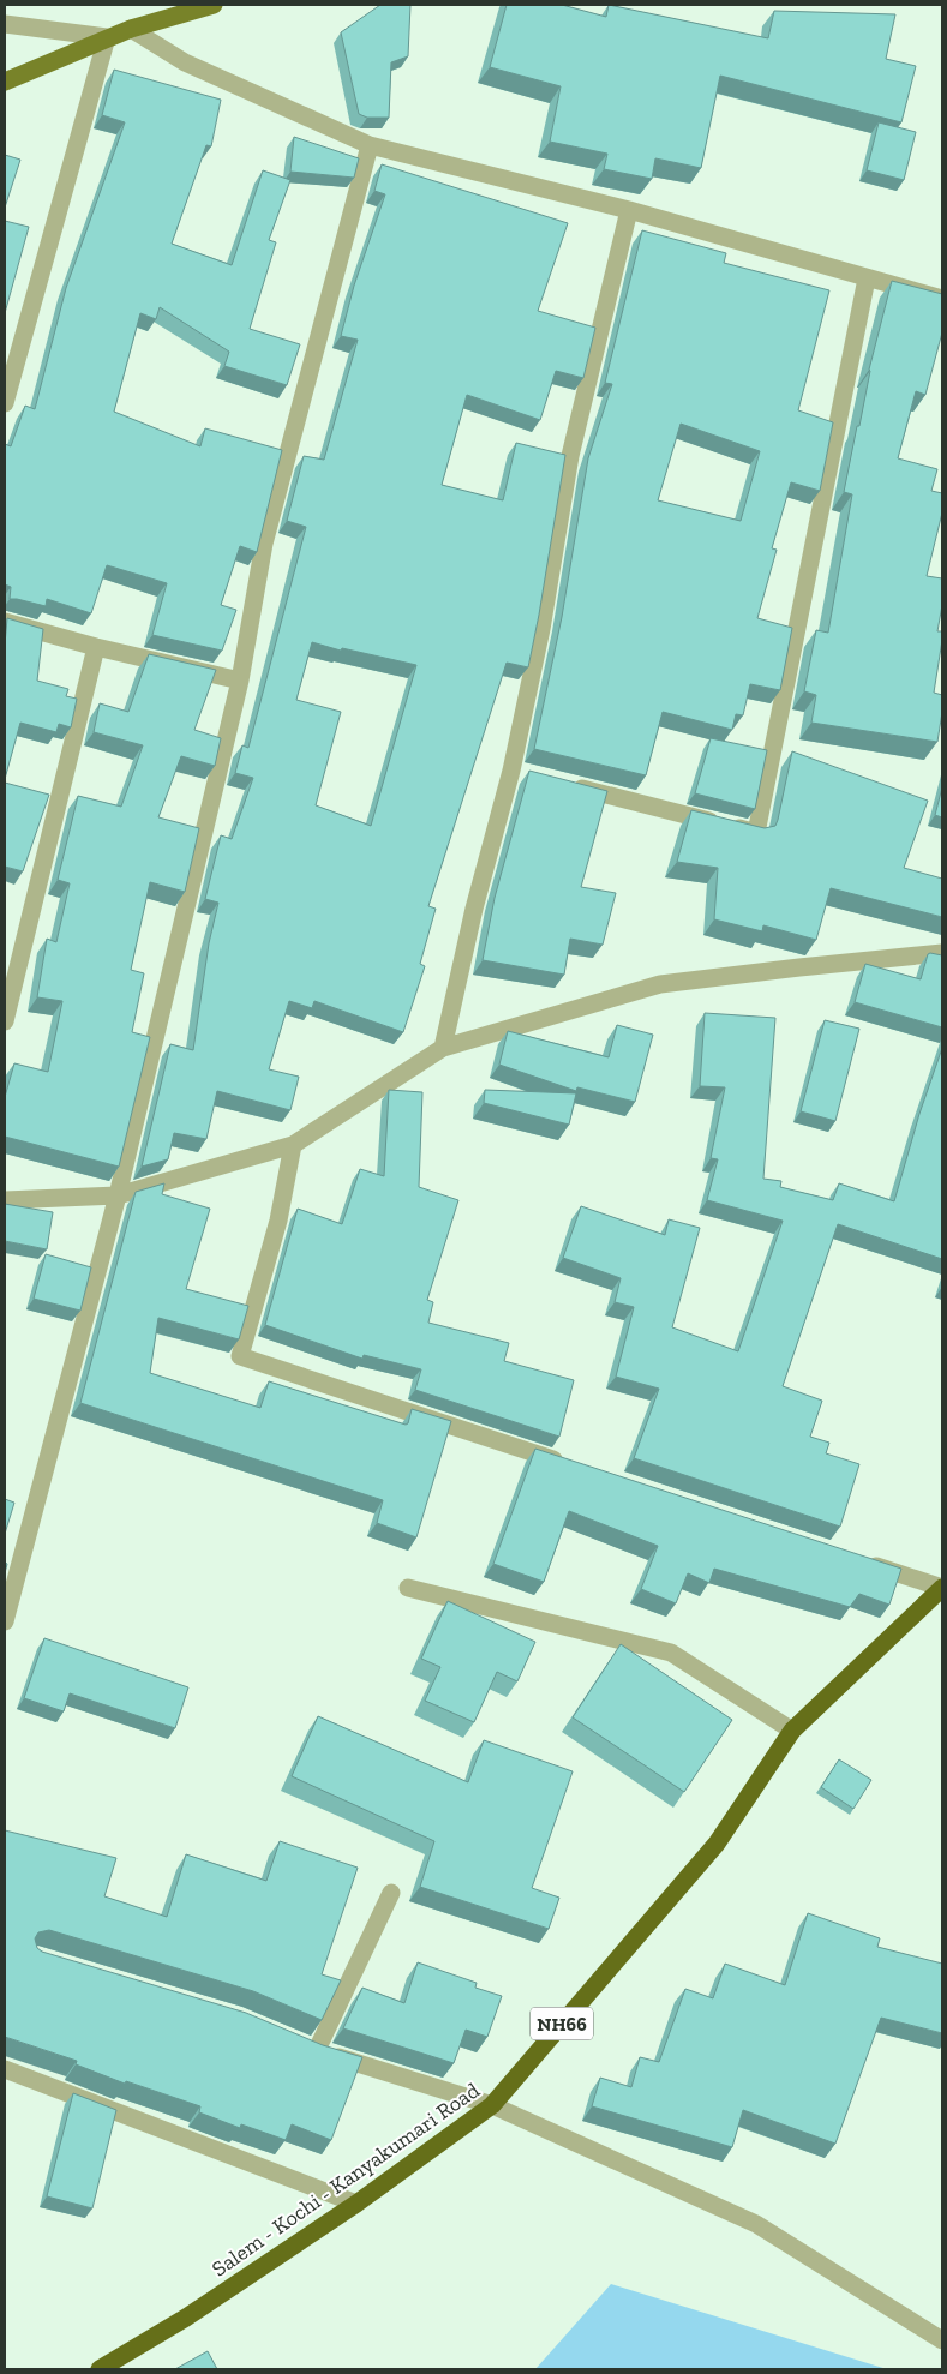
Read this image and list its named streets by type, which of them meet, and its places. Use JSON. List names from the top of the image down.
{
  "streets": {
    "highway": ["NH66", "Salem - Kochi - Kanyakumari Road"]
  }
}
